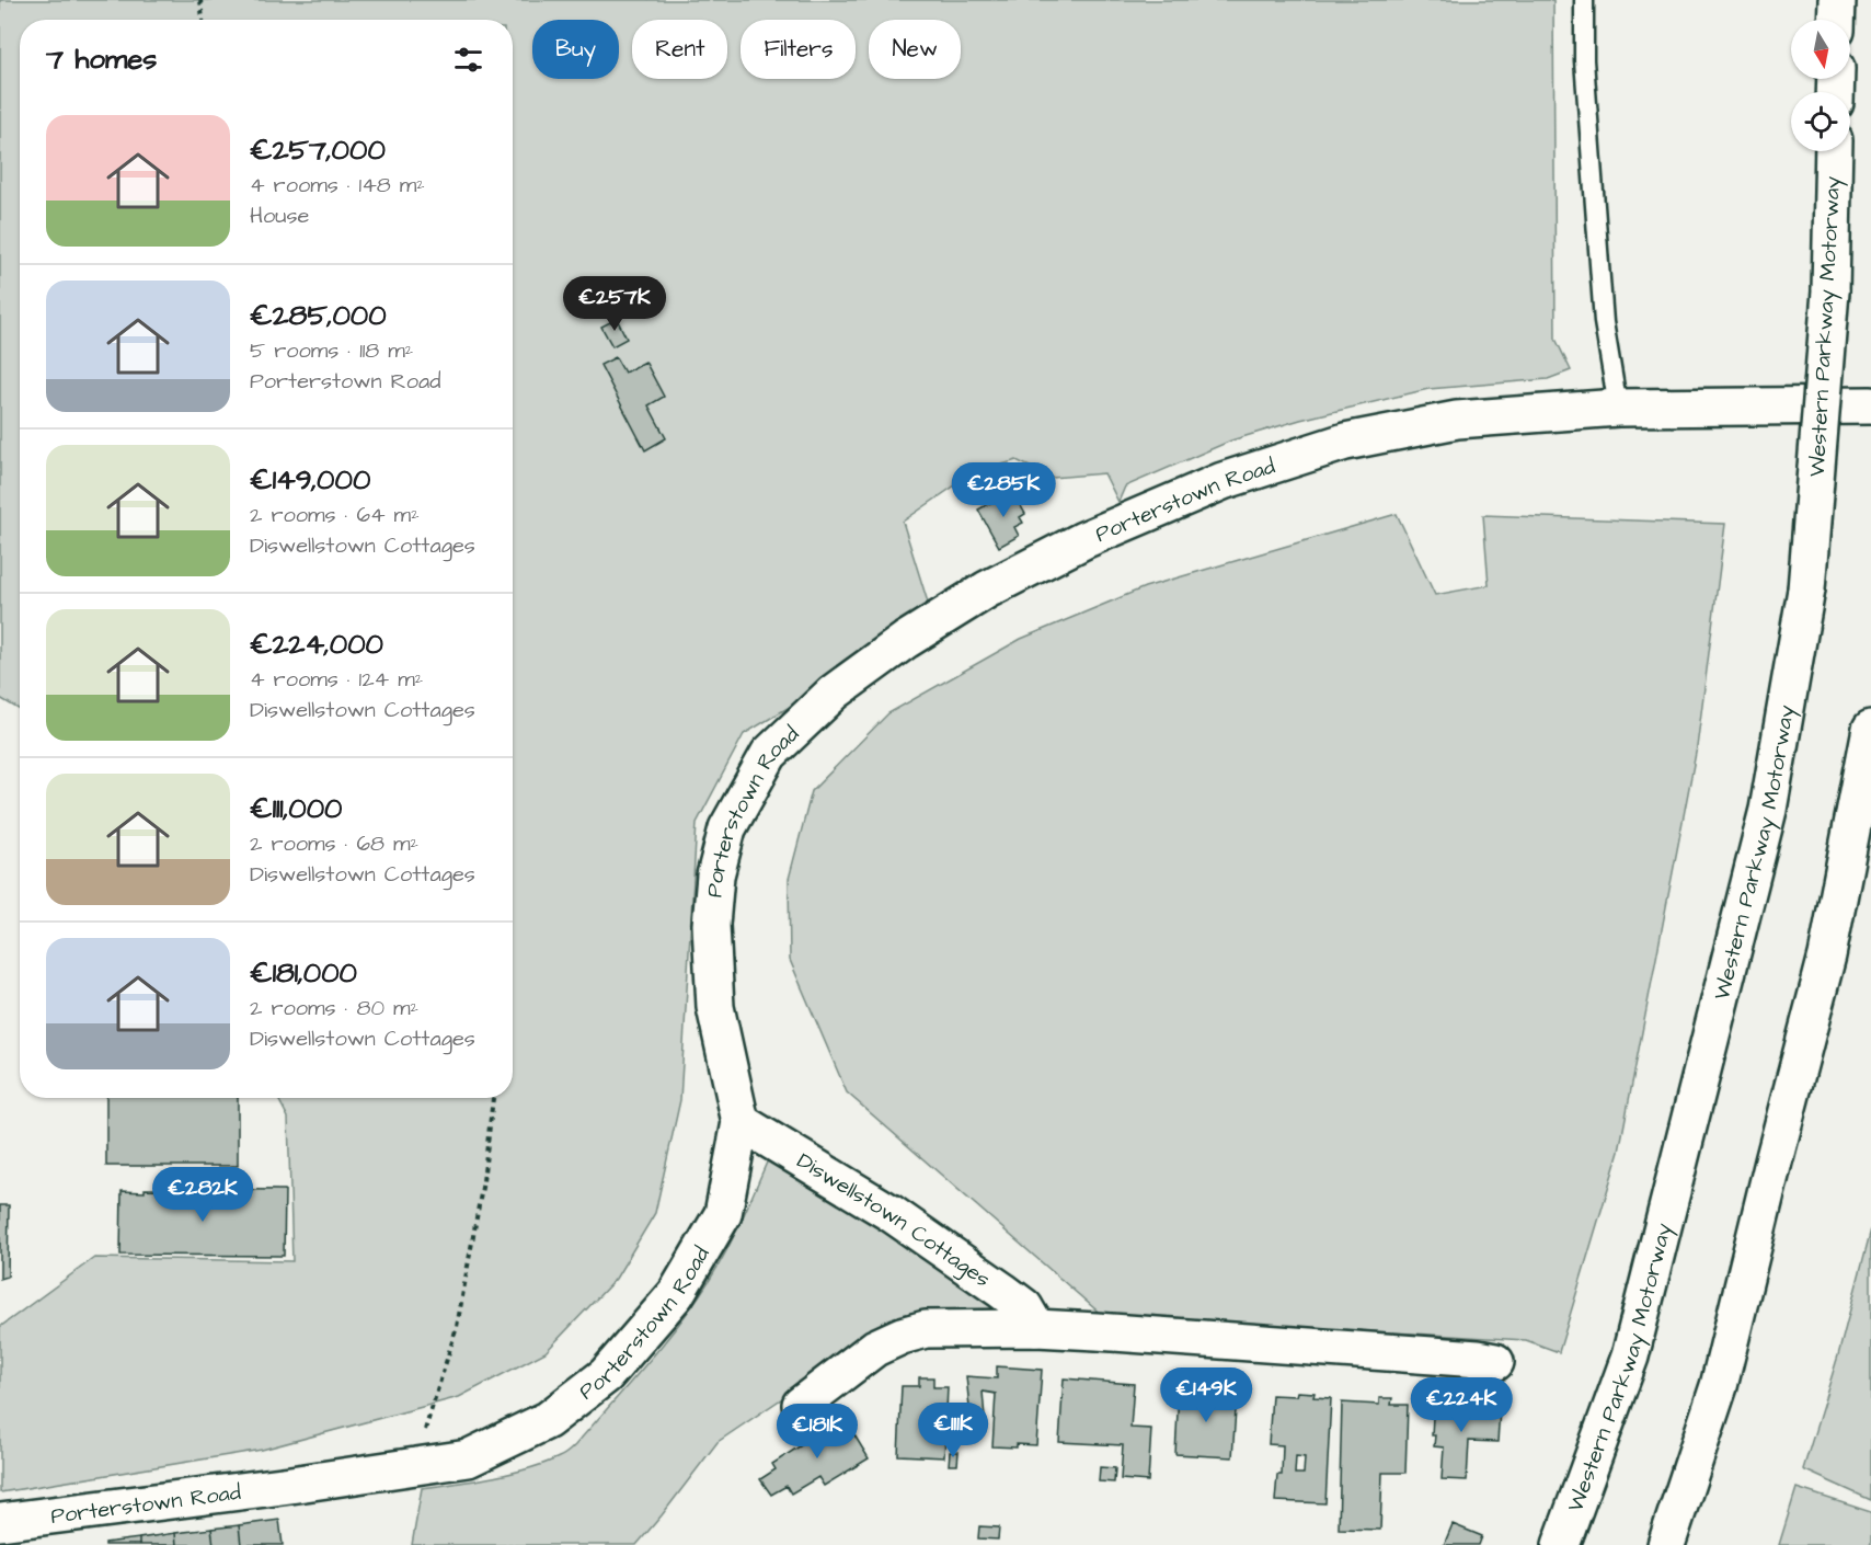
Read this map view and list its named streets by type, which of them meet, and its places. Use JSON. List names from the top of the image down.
{
  "streets": {
    "main road": ["Western Parkway Motorway", "Porterstown Road", "Diswellstown Cottages"]
  },
  "crossings": [
    ["Porterstown Road", "Diswellstown Cottages"]
  ],
  "north": "bottom",
  "page": {
    "chip": [
      "Buy",
      "Rent",
      "Filters",
      "New"
    ],
    "heading": "7 homes",
    "list": [
      {
        "name": "€257,000",
        "note": "4 rooms · 148 m² · House"
      },
      {
        "name": "€285,000",
        "note": "5 rooms · 118 m² · Porterstown Road"
      },
      {
        "name": "€149,000",
        "note": "2 rooms · 64 m² · Diswellstown Cottages"
      },
      {
        "name": "€224,000",
        "note": "4 rooms · 124 m² · Diswellstown Cottages"
      },
      {
        "name": "€111,000",
        "note": "2 rooms · 68 m² · Diswellstown Cottages"
      },
      {
        "name": "€181,000",
        "note": "2 rooms · 80 m² · Diswellstown Cottages"
      }
    ],
    "price": [
      "€257K",
      "€285K",
      "€282K",
      "€149K",
      "€224K",
      "€111K",
      "€181K"
    ]
  }
}
